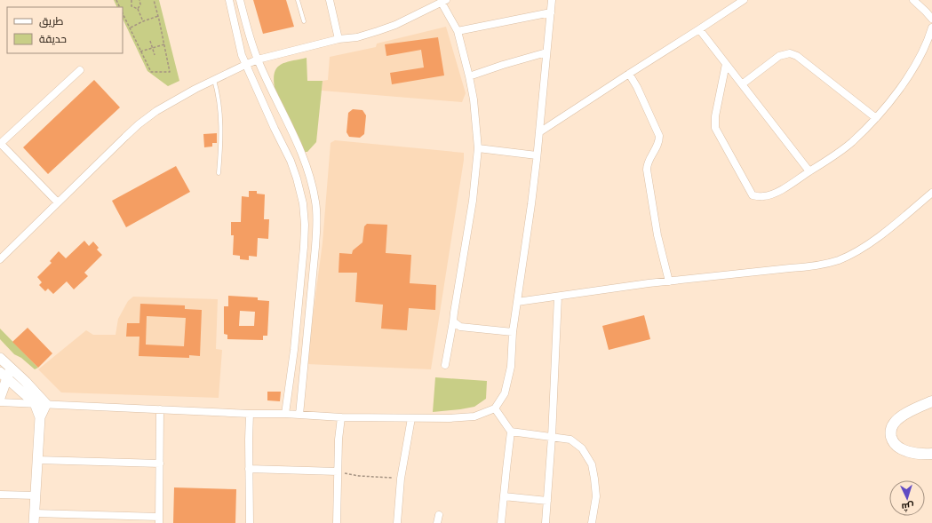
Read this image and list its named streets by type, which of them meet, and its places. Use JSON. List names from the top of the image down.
{
  "legend": ["طريق", "حديقة"],
  "north": "bottom"
}
